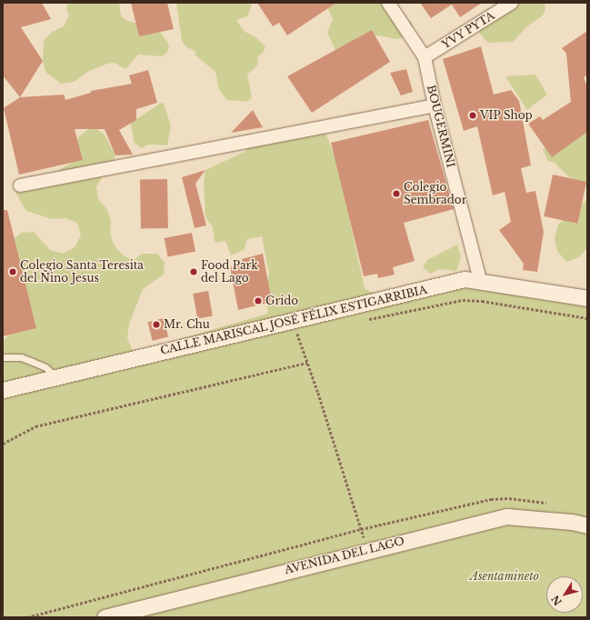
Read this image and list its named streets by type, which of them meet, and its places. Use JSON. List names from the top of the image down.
{
  "streets": {
    "street": [
      "YVY PYTA",
      "BOUGERMINI",
      "CALLE MARISCAL JOSÉ FÉLIX ESTIGARRIBIA",
      "AVENIDA DEL LAGO"
    ]
  },
  "crossings": [
    ["YVY PYTA", "BOUGERMINI"],
    ["BOUGERMINI", "CALLE MARISCAL JOSÉ FÉLIX ESTIGARRIBIA"]
  ],
  "parks": ["Asentamineto"],
  "places": [
    "VIP Shop",
    "Colegio Sembrador",
    "Colegio Santa Teresita del Ñino Jesus",
    "Food Park del Lago",
    "Grido",
    "Mr. Chu"
  ],
  "north": "bottom left"
}
